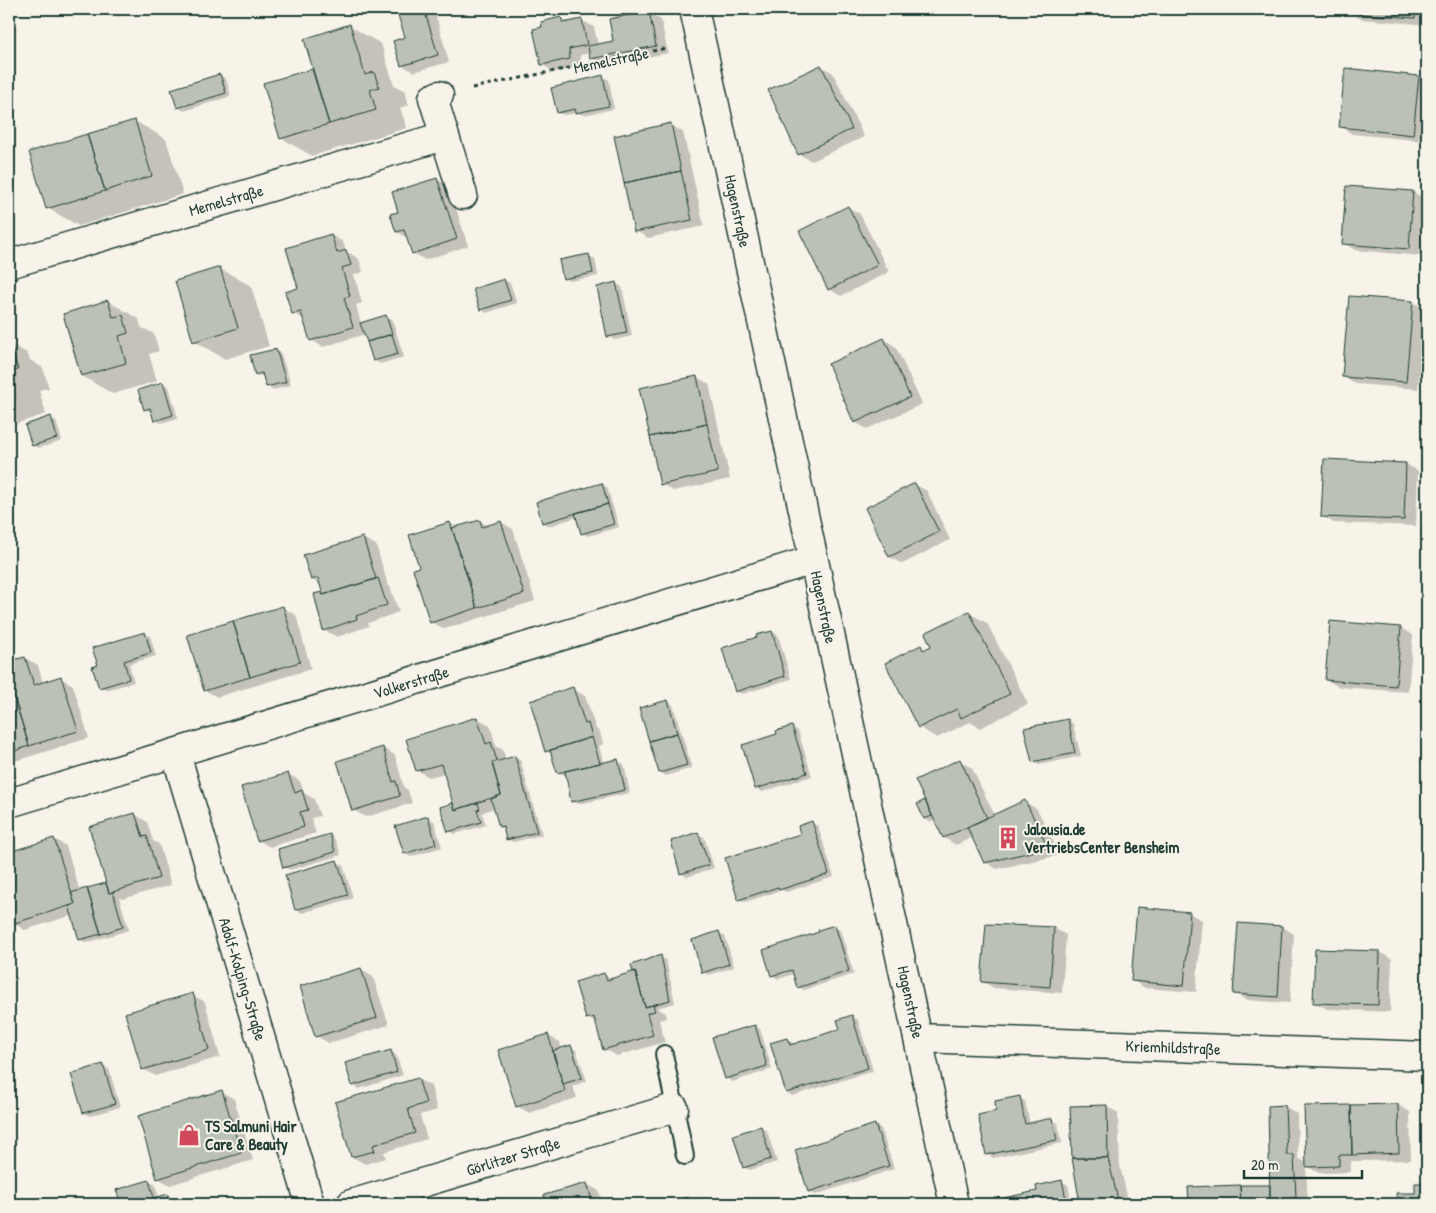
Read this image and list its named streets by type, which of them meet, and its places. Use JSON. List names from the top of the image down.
{
  "streets": {
    "street": [
      "Memelstraße",
      "Hagenstraße",
      "Volkerstraße",
      "Adolf-Kolping-Straße",
      "Kriemhildstraße",
      "Görlitzer Straße"
    ]
  },
  "crossings": [
    ["Memelstraße", "Hagenstraße"],
    ["Hagenstraße", "Volkerstraße"],
    ["Hagenstraße", "Kriemhildstraße"],
    ["Volkerstraße", "Adolf-Kolping-Straße"]
  ],
  "places": {
    "building": ["Jalousia.de VertriebsCenter Bensheim"],
    "shop": ["TS Salmuni Hair Care & Beauty"]
  },
  "scale_bar": "20 m"
}
